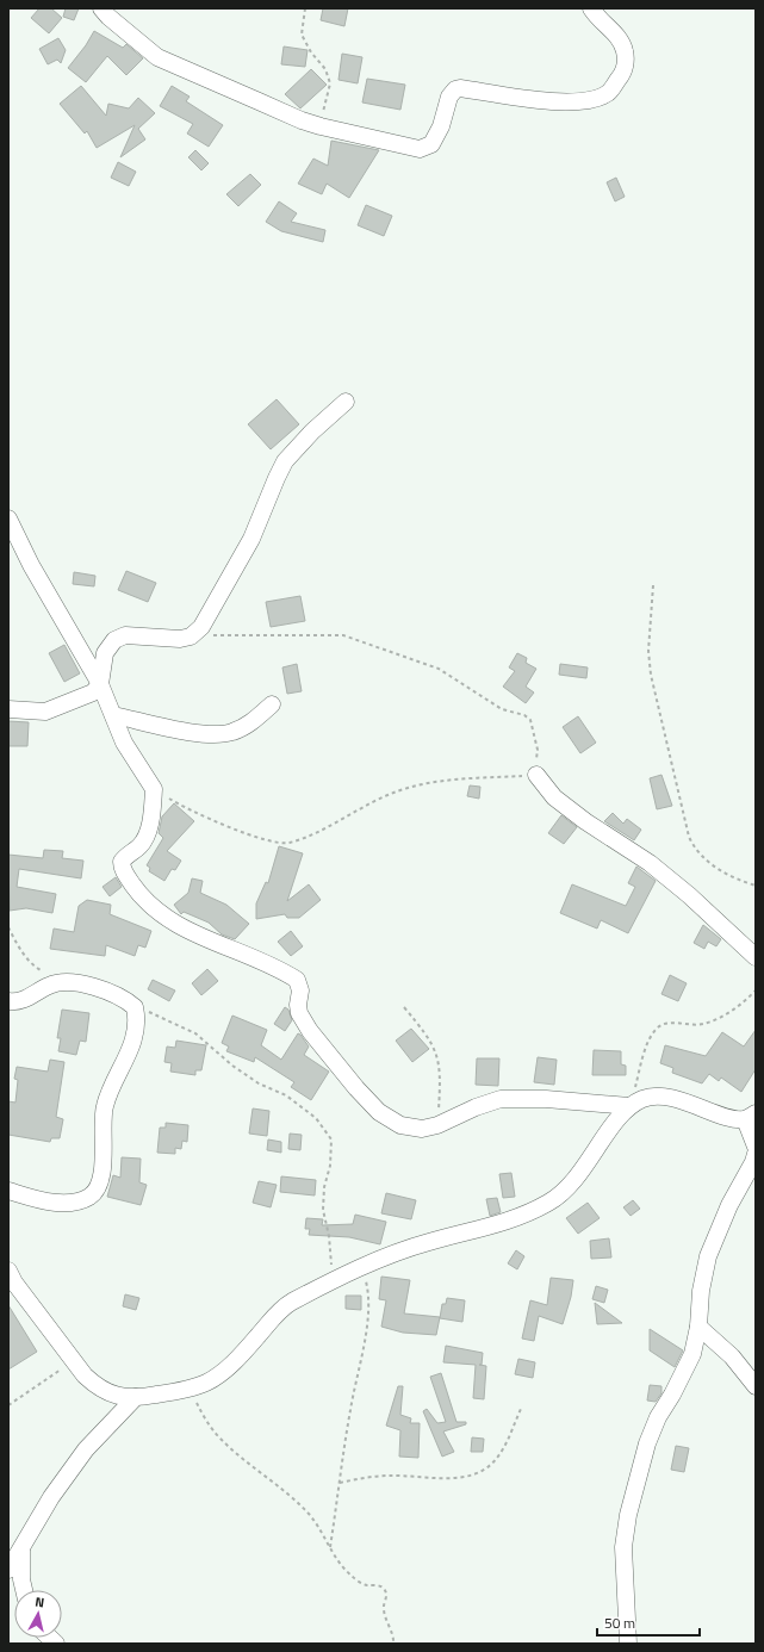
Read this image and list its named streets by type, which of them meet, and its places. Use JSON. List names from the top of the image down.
{
  "scale_bar": "50 m",
  "north": "top"
}
